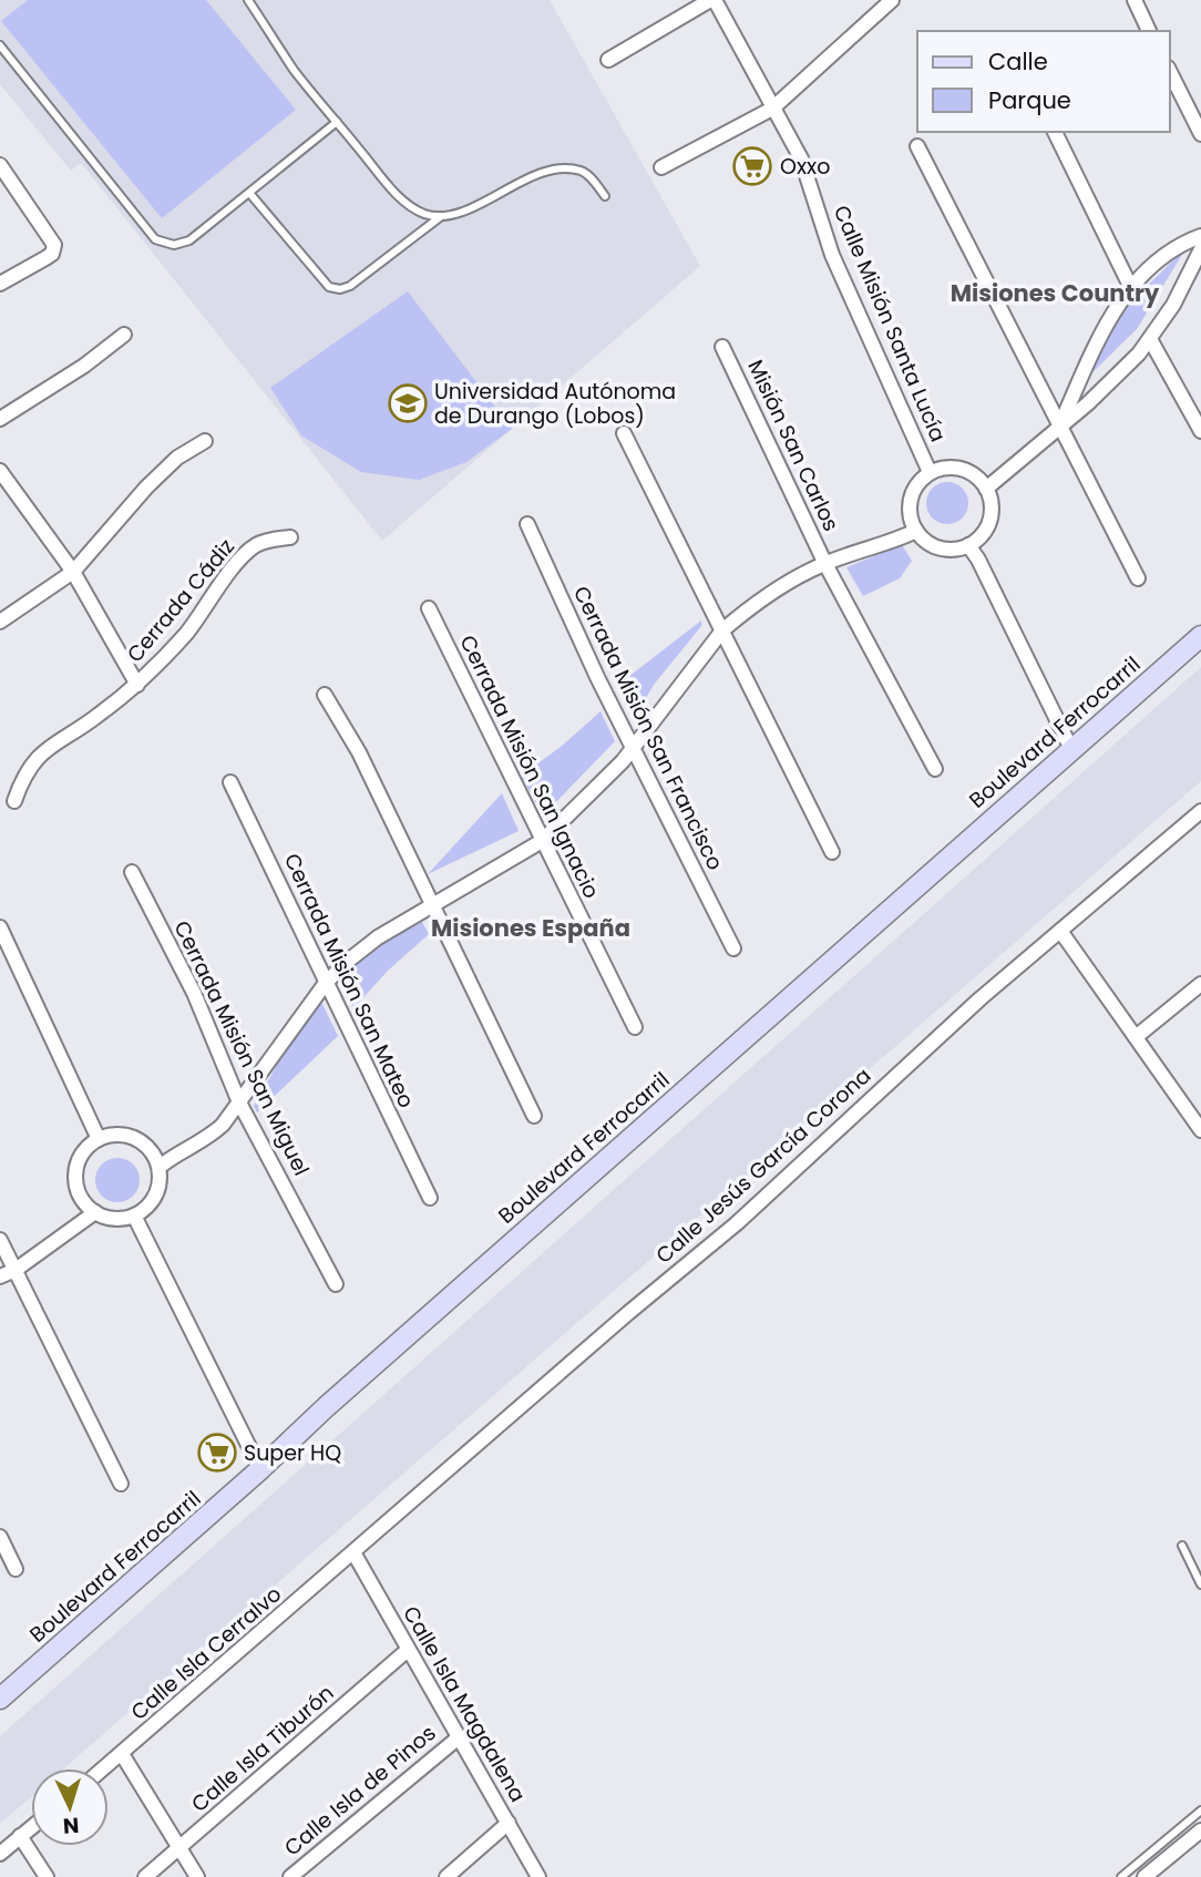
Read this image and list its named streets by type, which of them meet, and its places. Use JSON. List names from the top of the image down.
{
  "streets": {
    "main road": ["Boulevard Ferrocarril"],
    "street": [
      "Calle Misión Santa Lucía",
      "Misión San Carlos",
      "Cerrada Cádiz",
      "Cerrada Misión San Francisco",
      "Cerrada Misión San Ignacio",
      "Cerrada Misión San Mateo",
      "Cerrada Misión San Miguel",
      "Calle Jesús García Corona",
      "Calle Isla Cerralvo",
      "Calle Isla Magdalena",
      "Calle Isla Tiburón",
      "Calle Isla de Pinos"
    ]
  },
  "crossings": [
    ["Calle Jesús García Corona", "Calle Isla Cerralvo"],
    ["Calle Jesús García Corona", "Calle Isla Magdalena"],
    ["Calle Isla Cerralvo", "Calle Isla Magdalena"],
    ["Calle Isla Magdalena", "Calle Isla Tiburón"],
    ["Calle Isla Magdalena", "Calle Isla de Pinos"]
  ],
  "districts": ["Misiones Country", "Misiones España"],
  "places": {
    "supermarket": ["Oxxo", "Super HQ"],
    "school or university": ["Universidad Autónoma de Durango (Lobos)"]
  },
  "legend": ["Calle", "Parque"],
  "north": "bottom"
}
